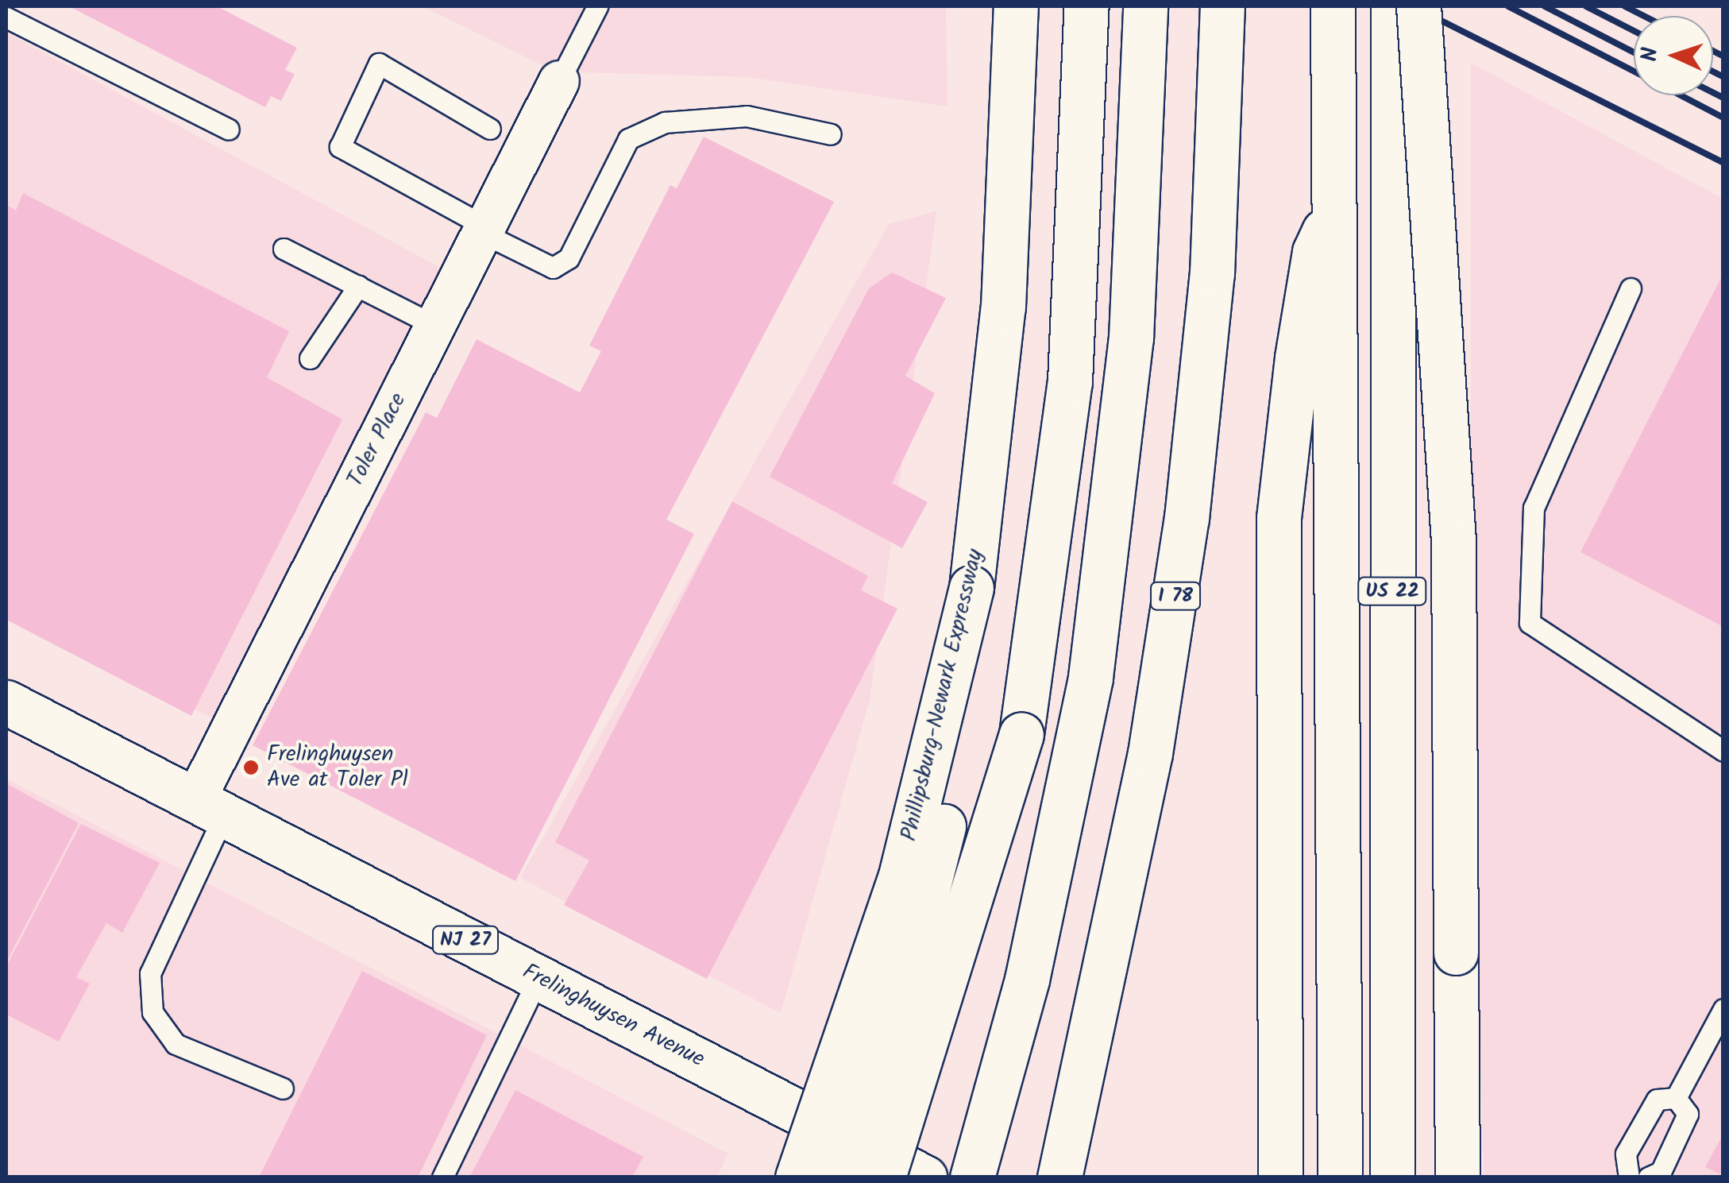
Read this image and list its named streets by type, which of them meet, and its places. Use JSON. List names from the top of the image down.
{
  "streets": {
    "main road": [
      "US 22",
      "I 78",
      "Phillipsburg-Newark Expressway",
      "NJ 27",
      "Frelinghuysen Avenue"
    ],
    "street": ["Toler Place"]
  },
  "crossings": [
    ["Toler Place", "Frelinghuysen Avenue"]
  ],
  "places": ["Frelinghuysen Ave at Toler Pl"],
  "north": "left"
}
